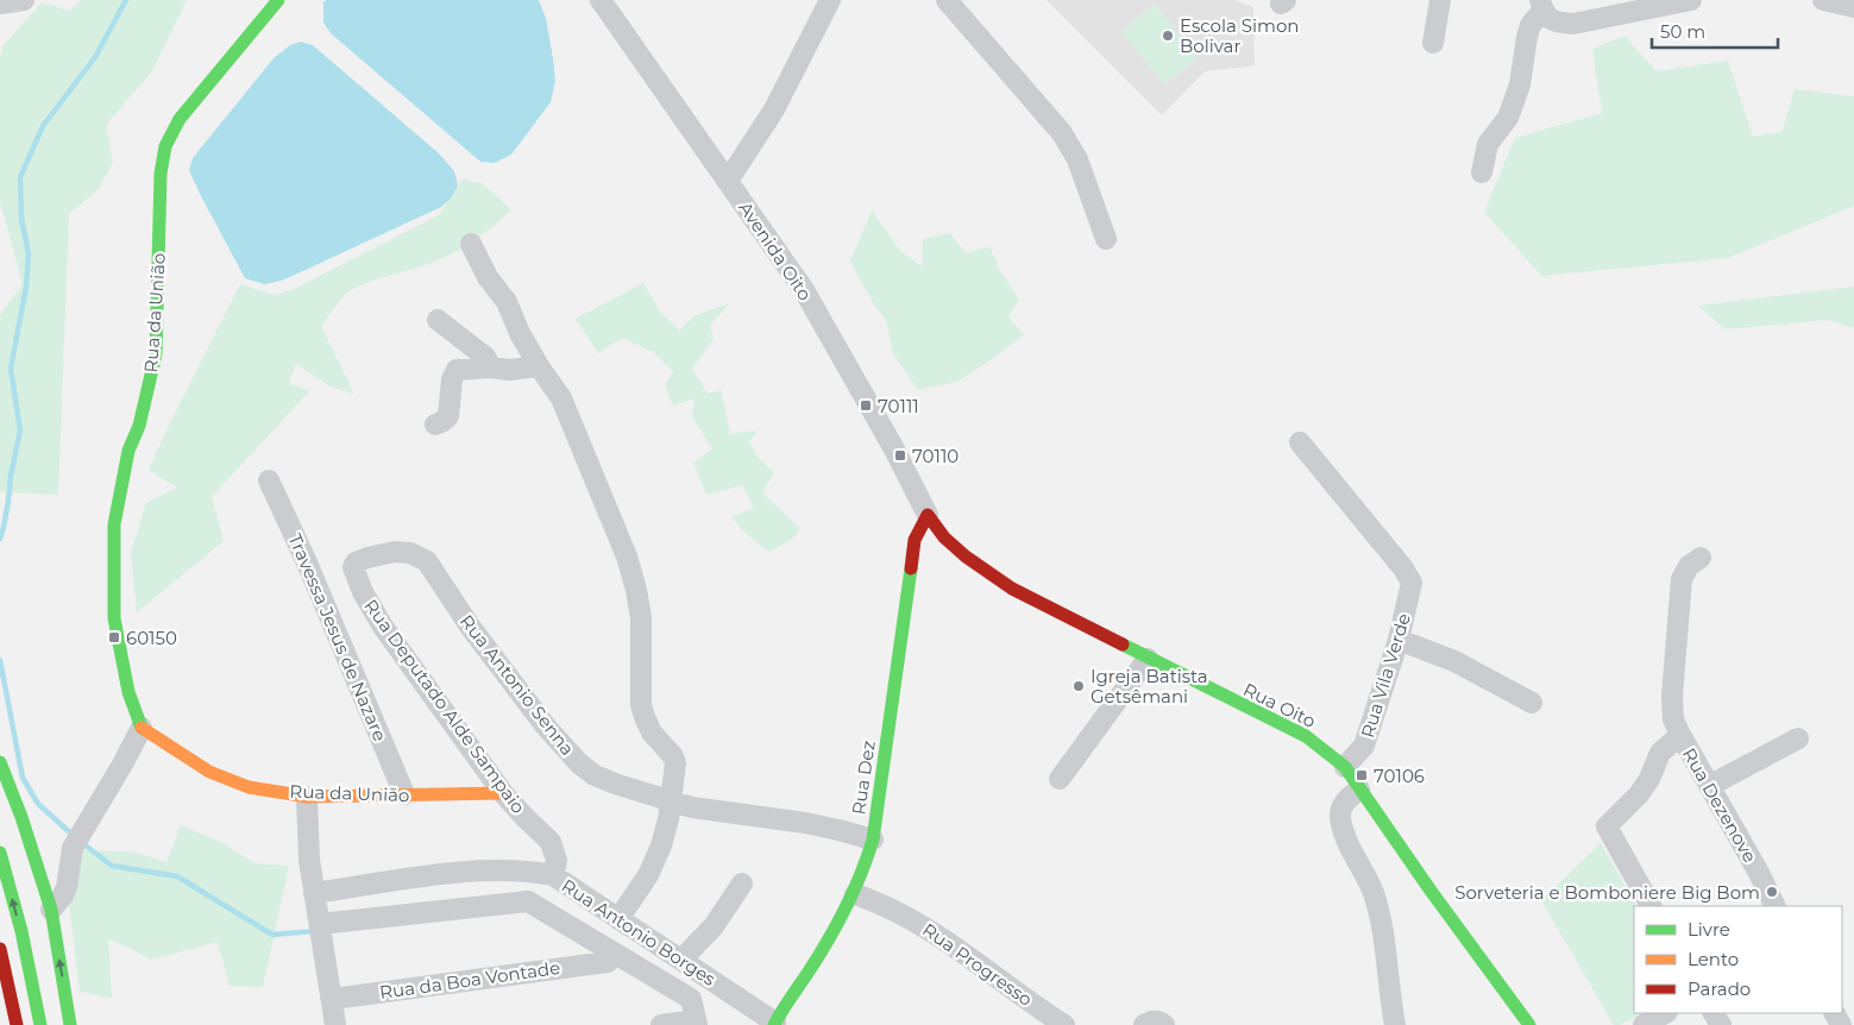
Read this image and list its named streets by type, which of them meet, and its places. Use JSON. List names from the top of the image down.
{
  "streets": {
    "main road": ["Rua da União", "Rua Oito", "Rua Dez"],
    "street": [
      "Avenida Oito",
      "Travessa Jesus de Nazare",
      "Rua Vila Verde",
      "Rua Antonio Senna",
      "Rua Deputado Alde Sampaio",
      "Rua Dezenove",
      "Rua Antonio Borges",
      "Rua Progresso",
      "Rua da Boa Vontade"
    ]
  },
  "crossings": [
    ["Avenida Oito", "Rua Oito"],
    ["Avenida Oito", "Rua Dez"],
    ["Rua da União", "Travessa Jesus de Nazare"],
    ["Rua da União", "Rua Deputado Alde Sampaio"],
    ["Rua Vila Verde", "Rua Oito"],
    ["Rua Antonio Senna", "Rua Deputado Alde Sampaio"],
    ["Rua Antonio Senna", "Rua Dez"],
    ["Rua Oito", "Rua Dez"],
    ["Rua Deputado Alde Sampaio", "Rua Antonio Borges"],
    ["Rua Dez", "Rua Antonio Borges"],
    ["Rua Dez", "Rua Progresso"]
  ],
  "places": {
    "other": ["Escola Simon Bolivar", "Igreja Batista Getsêmani", "Sorveteria e Bomboniere Big Bom"],
    "transit": [
      "70111",
      "70110",
      "60150",
      "70106"
    ]
  },
  "legend": ["Livre", "Lento", "Parado"],
  "scale_bar": "50 m"
}
